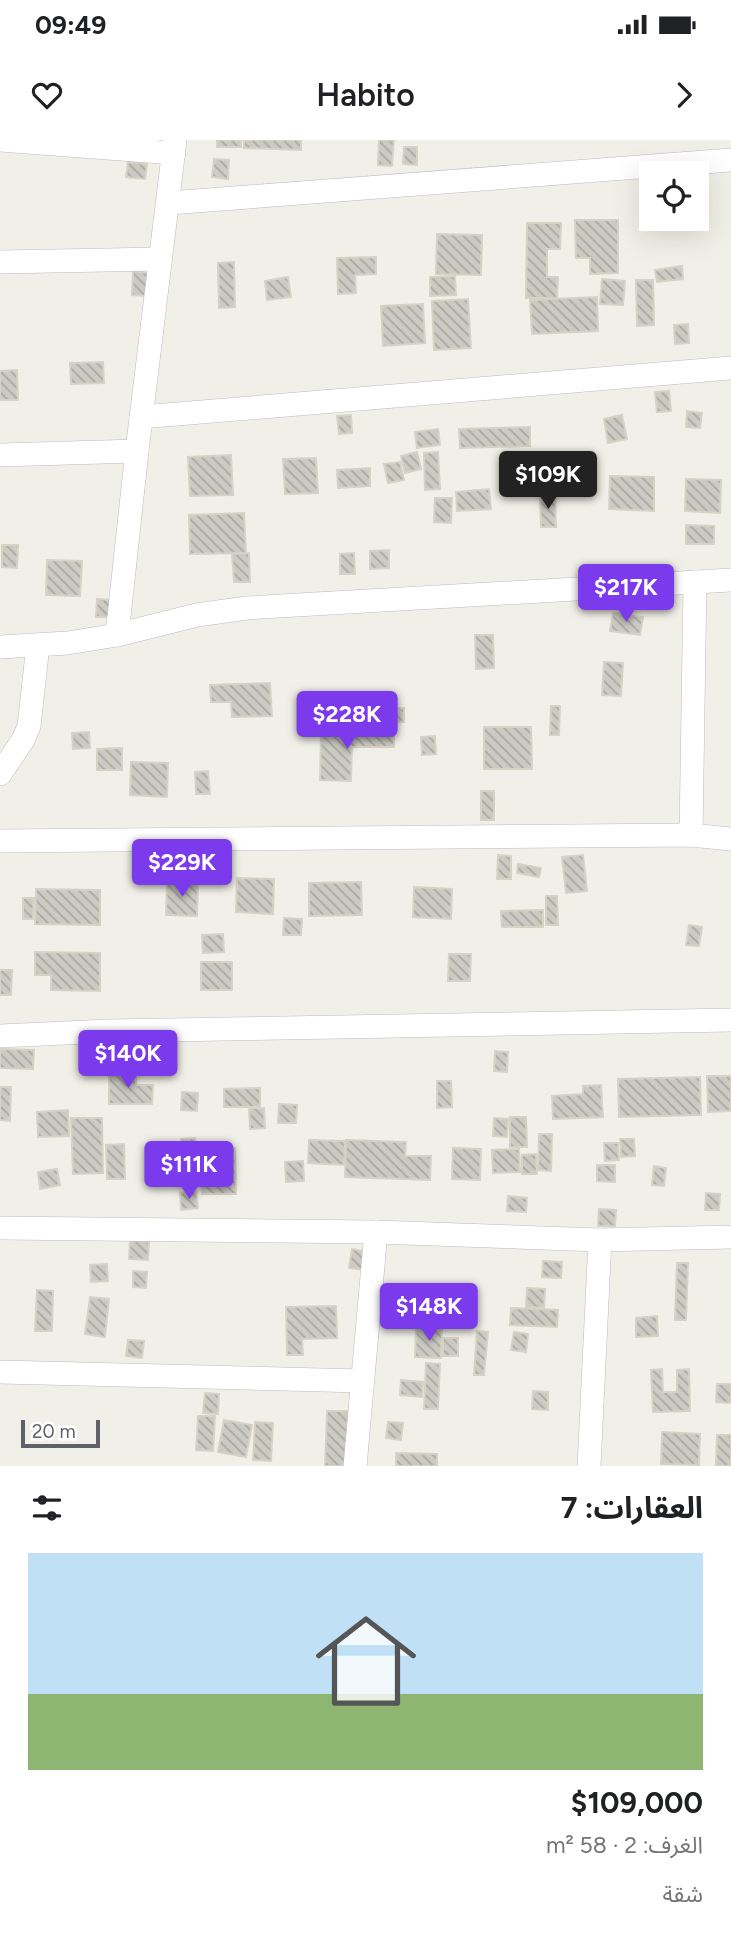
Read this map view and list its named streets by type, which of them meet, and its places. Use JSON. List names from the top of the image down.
{
  "scale_bar": "20 m",
  "page": {
    "status": "09:49",
    "header": "Habito",
    "price": [
      "$109K",
      "$217K",
      "$228K",
      "$229K",
      "$140K",
      "$111K",
      "$148K"
    ],
    "scale": "20 m",
    "heading": "العقارات: 7",
    "list": [
      {
        "name": "$109,000",
        "note": "الغرف: 2 · 58 m² · شقة"
      }
    ]
  }
}
